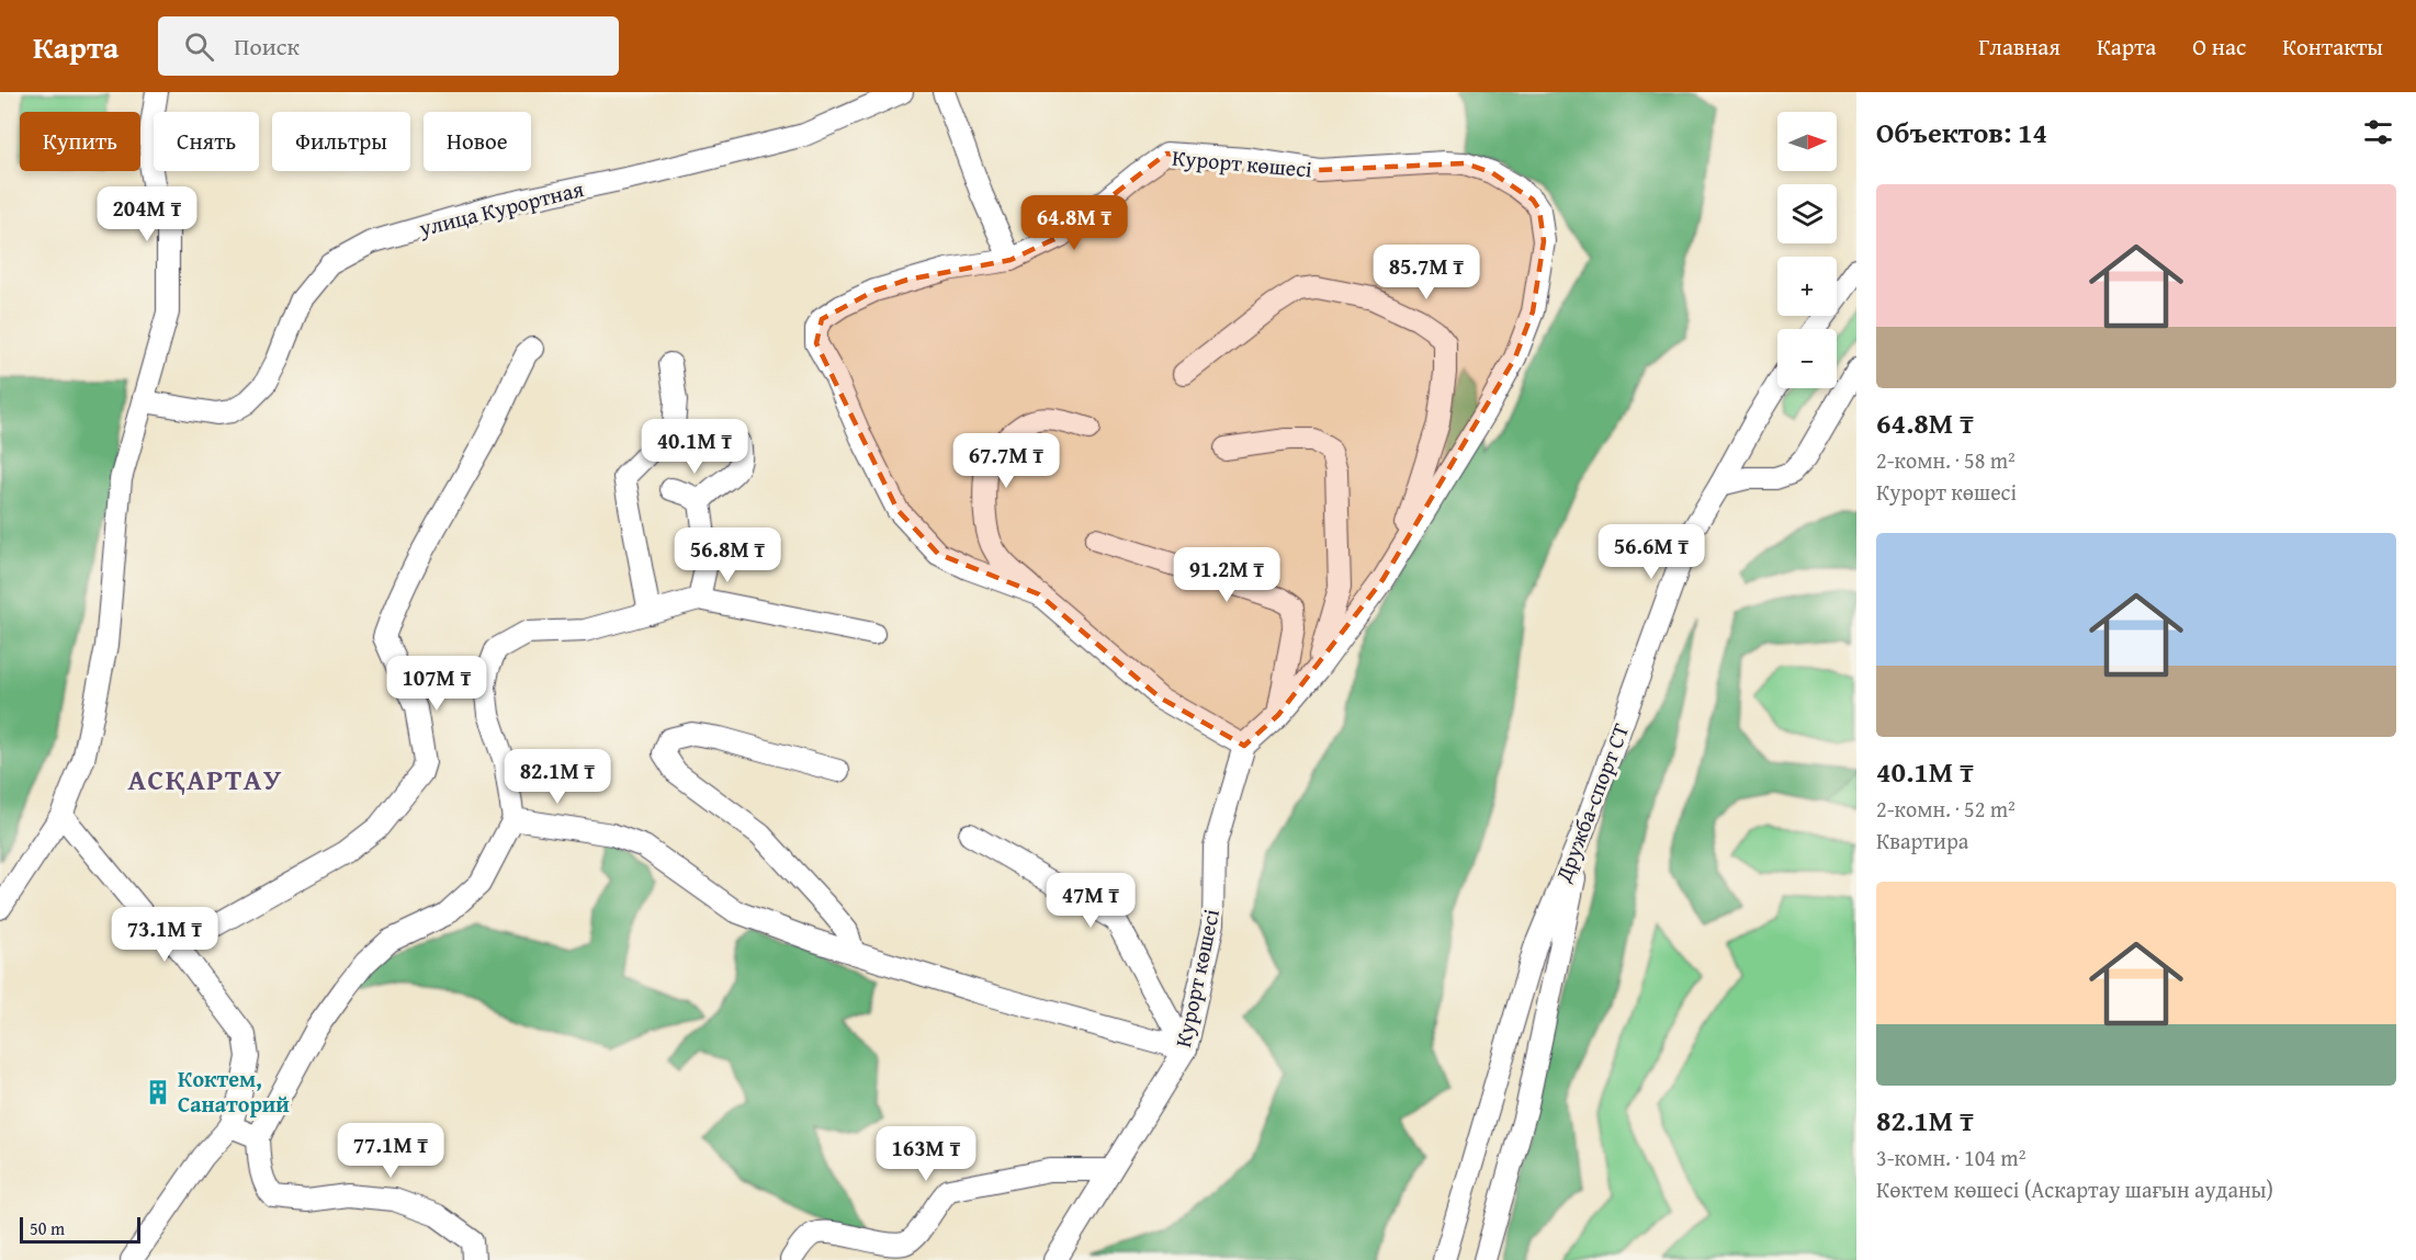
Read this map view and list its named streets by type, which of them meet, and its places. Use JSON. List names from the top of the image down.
{
  "streets": {
    "street": ["Курорт көшесі", "улица Курортная", "Дружба-спорт СТ"]
  },
  "districts": ["АСҚАРТАУ"],
  "places": {
    "building": ["Коктем, Санаторий"]
  },
  "scale_bar": "50 m",
  "north": "right",
  "page": {
    "header": "Карта",
    "search": "Поиск",
    "nav": [
      "Главная",
      "Карта",
      "О нас",
      "Контакты"
    ],
    "heading": "Объектов: 14",
    "map_buttons": ["+", "−"],
    "chip": [
      "Купить",
      "Снять",
      "Фильтры",
      "Новое"
    ],
    "list": [
      {
        "name": "64.8M ₸",
        "note": "2-комн. · 58 m² · Курорт көшесі"
      },
      {
        "name": "40.1M ₸",
        "note": "2-комн. · 52 m² · Квартира"
      },
      {
        "name": "82.1M ₸",
        "note": "3-комн. · 104 m² · Көктем көшесі (Аскартау шағын ауданы)"
      }
    ],
    "price": [
      "204M ₸",
      "64.8M ₸",
      "85.7M ₸",
      "40.1M ₸",
      "67.7M ₸",
      "56.6M ₸",
      "56.8M ₸",
      "91.2M ₸",
      "107M ₸",
      "82.1M ₸",
      "47M ₸",
      "73.1M ₸",
      "77.1M ₸",
      "163M ₸"
    ],
    "scale": "50 m"
  }
}
